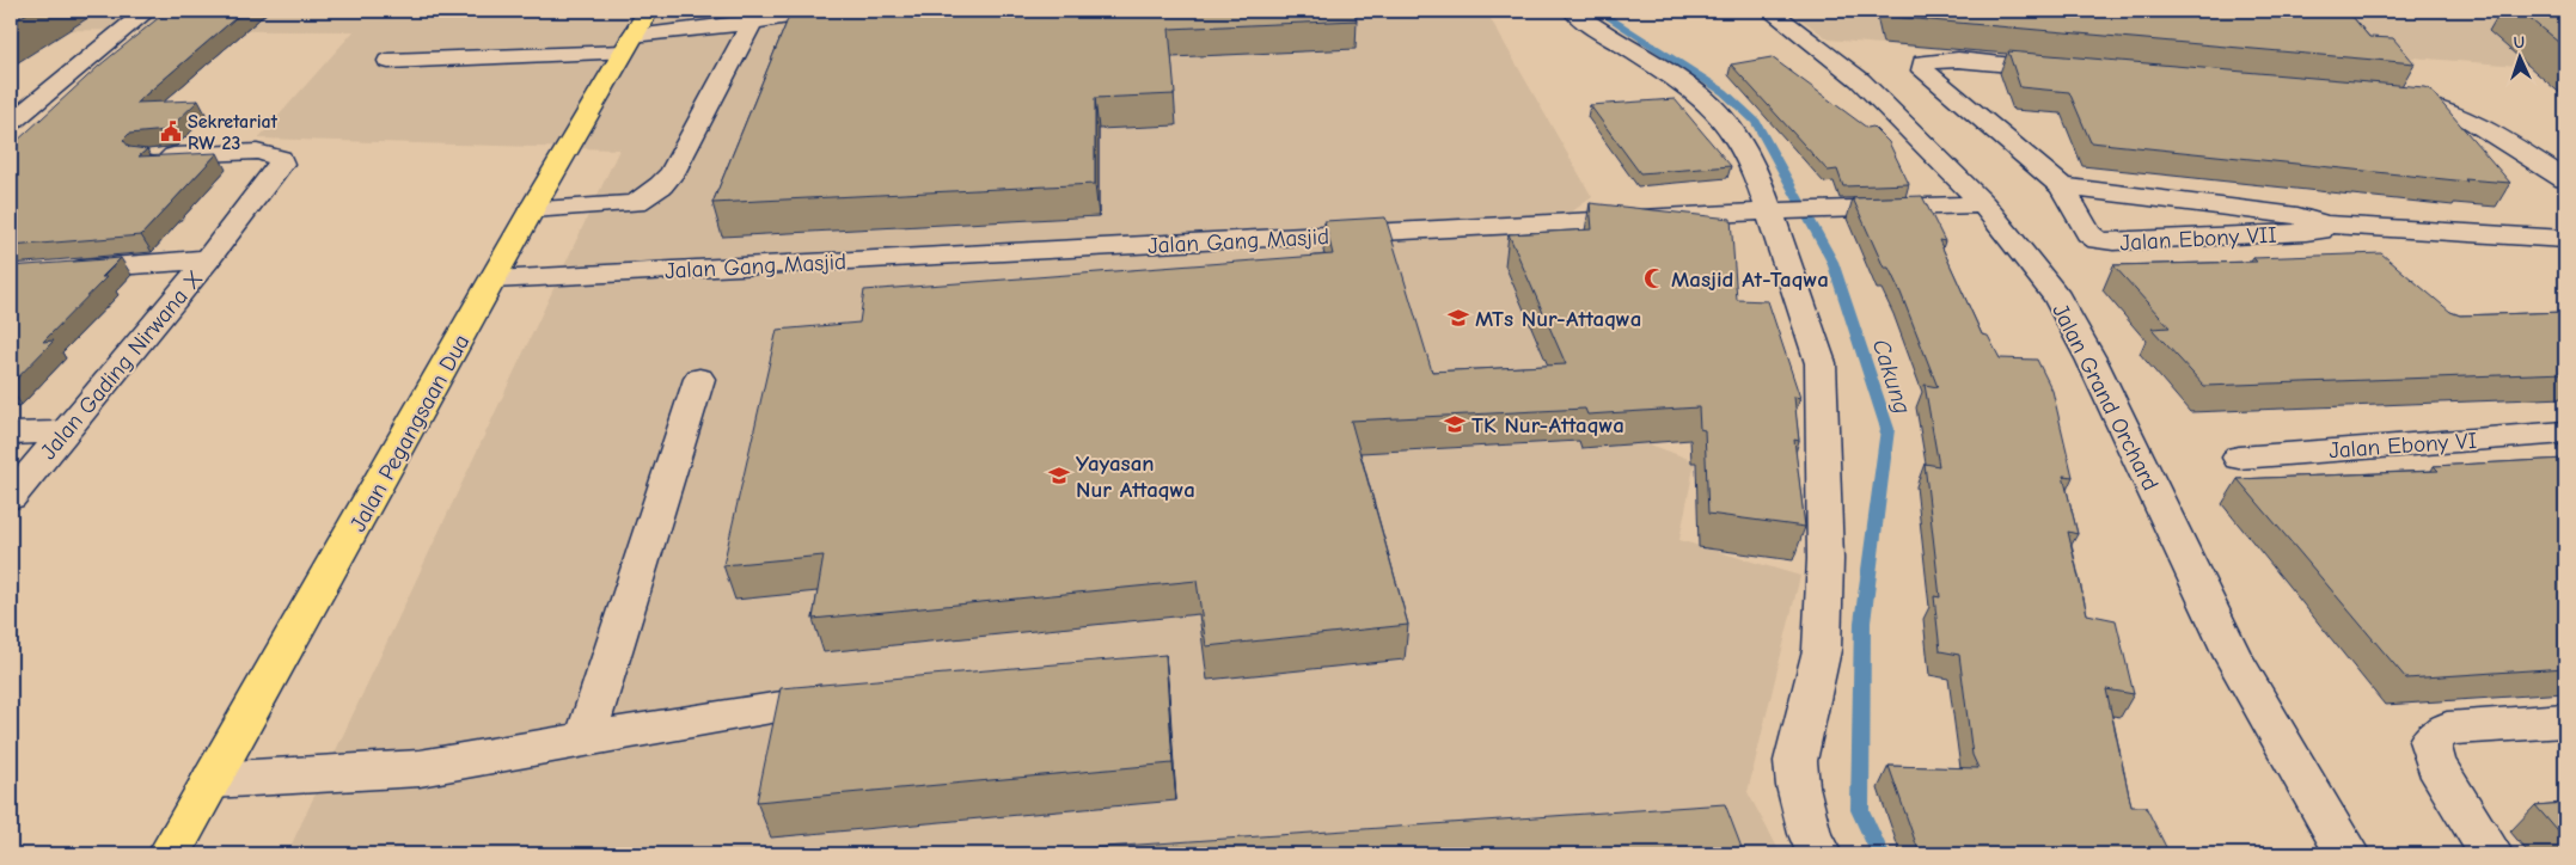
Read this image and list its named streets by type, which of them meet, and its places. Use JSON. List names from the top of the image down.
{
  "streets": {
    "main road": ["Jalan Pegangsaan Dua"],
    "street": [
      "Jalan Ebony VII",
      "Jalan Gang Masjid",
      "Jalan Gading Nirwana X",
      "Jalan Grand Orchard",
      "Jalan Ebony VI"
    ]
  },
  "crossings": [
    ["Jalan Gang Masjid", "Jalan Grand Orchard"],
    ["Jalan Gang Masjid", "Jalan Pegangsaan Dua"]
  ],
  "water": ["Cakung"],
  "places": {
    "public building": ["Sekretariat RW 23"],
    "mosque": ["Masjid At-Taqwa"],
    "school or university": ["MTs Nur-Attaqwa", "TK Nur-Attaqwa", "Yayasan Nur Attaqwa"]
  },
  "north": "top"
}
